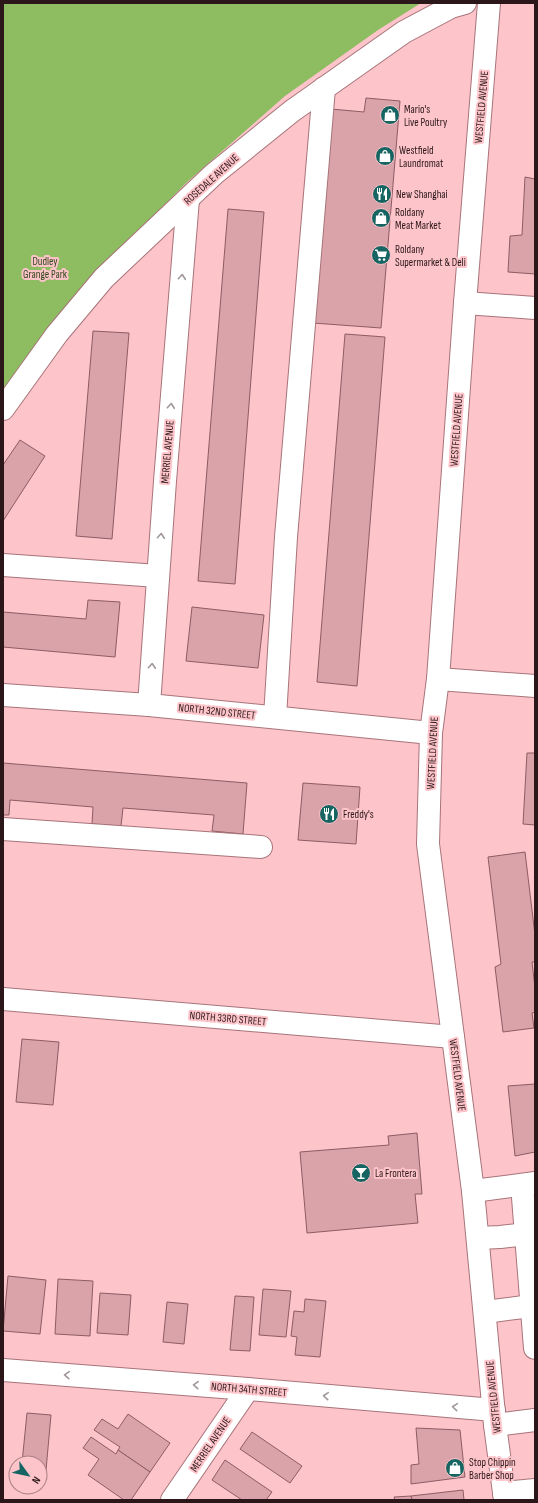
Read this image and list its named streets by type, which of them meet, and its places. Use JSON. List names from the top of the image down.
{
  "streets": {
    "street": [
      "WESTFIELD AVENUE",
      "ROSEDALE AVENUE",
      "MERRIEL AVENUE",
      "NORTH 32ND STREET",
      "NORTH 33RD STREET",
      "NORTH 34TH STREET"
    ]
  },
  "crossings": [
    ["WESTFIELD AVENUE", "NORTH 32ND STREET"],
    ["WESTFIELD AVENUE", "NORTH 33RD STREET"],
    ["WESTFIELD AVENUE", "NORTH 34TH STREET"],
    ["ROSEDALE AVENUE", "MERRIEL AVENUE"],
    ["MERRIEL AVENUE", "NORTH 32ND STREET"],
    ["MERRIEL AVENUE", "NORTH 34TH STREET"]
  ],
  "one_way": ["NORTH 34TH STREET"],
  "parks": ["Dudley Grange Park"],
  "places": {
    "shop": [
      "Mario's Live Poultry",
      "Westfield Laundromat",
      "Roldany Meat Market",
      "Stop Chippin Barber Shop"
    ],
    "restaurant": ["New Shanghai", "Freddy's"],
    "supermarket": ["Roldany Supermarket & Deli"],
    "bar": ["La Frontera"]
  },
  "north": "bottom right"
}
